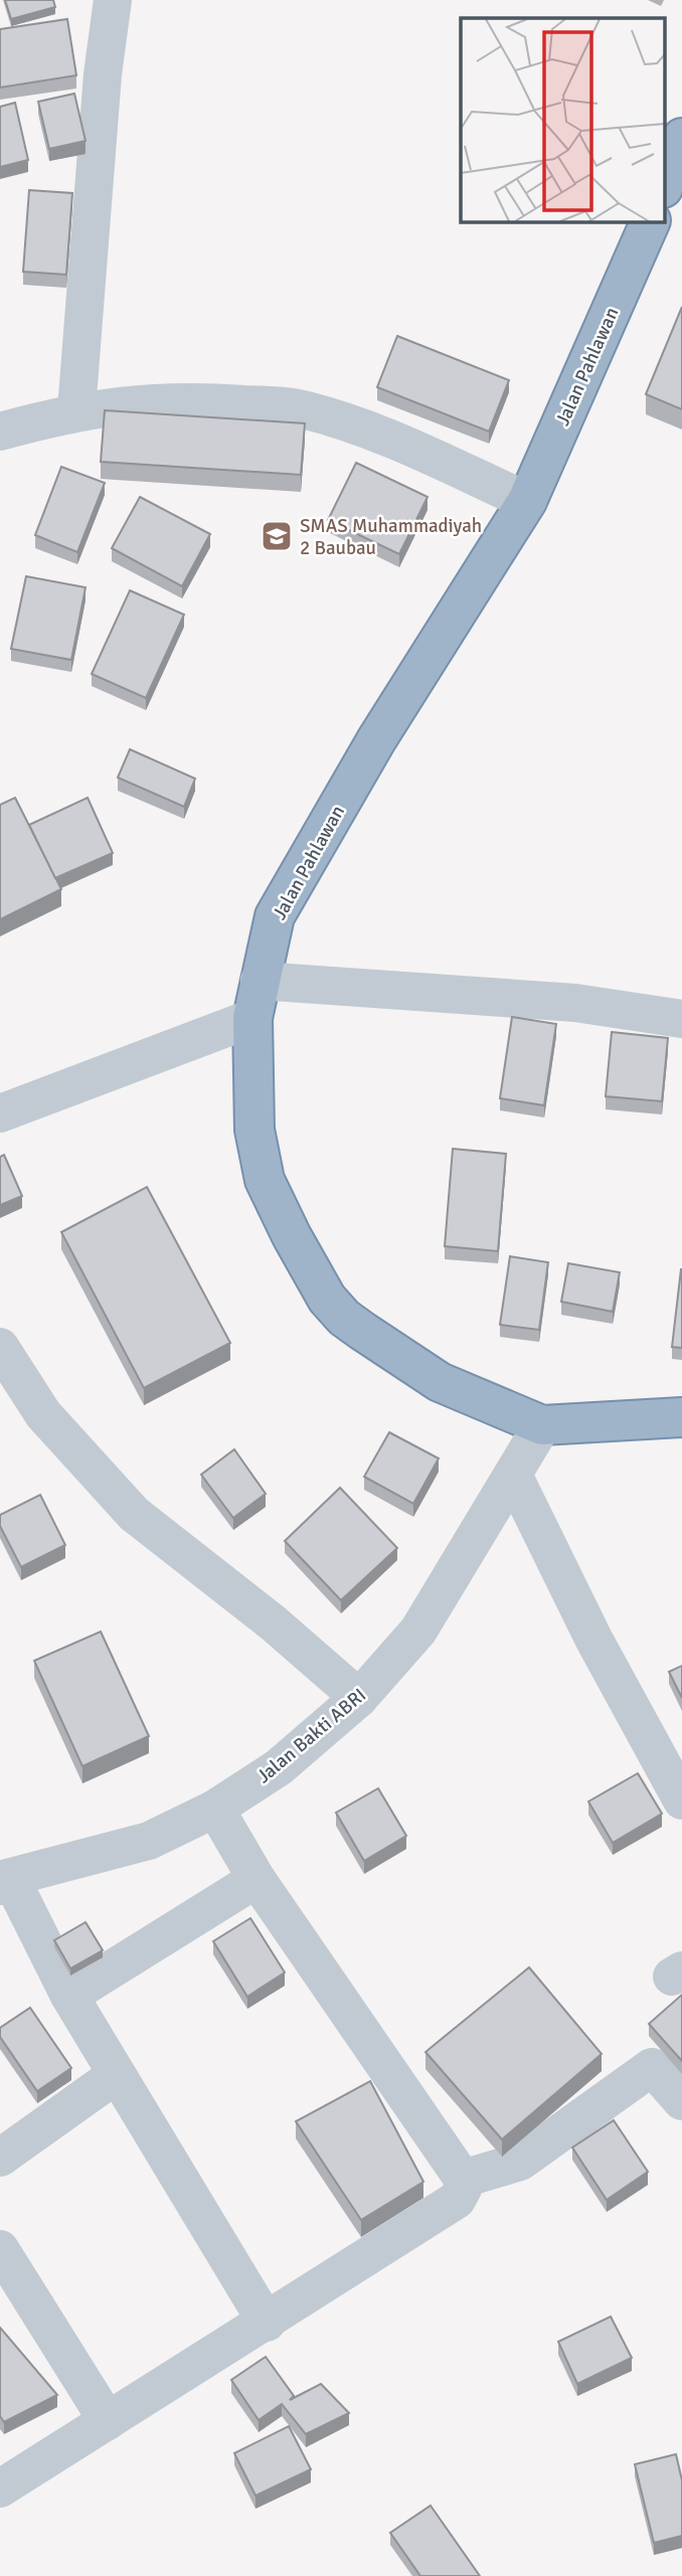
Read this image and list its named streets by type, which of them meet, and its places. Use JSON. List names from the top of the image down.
{
  "streets": {
    "highway": ["Jalan Pahlawan"],
    "street": ["Jalan Bakti ABRI"]
  },
  "crossings": [
    ["Jalan Pahlawan", "Jalan Bakti ABRI"]
  ],
  "places": {
    "school or university": ["SMAS Muhammadiyah 2 Baubau"]
  }
}
